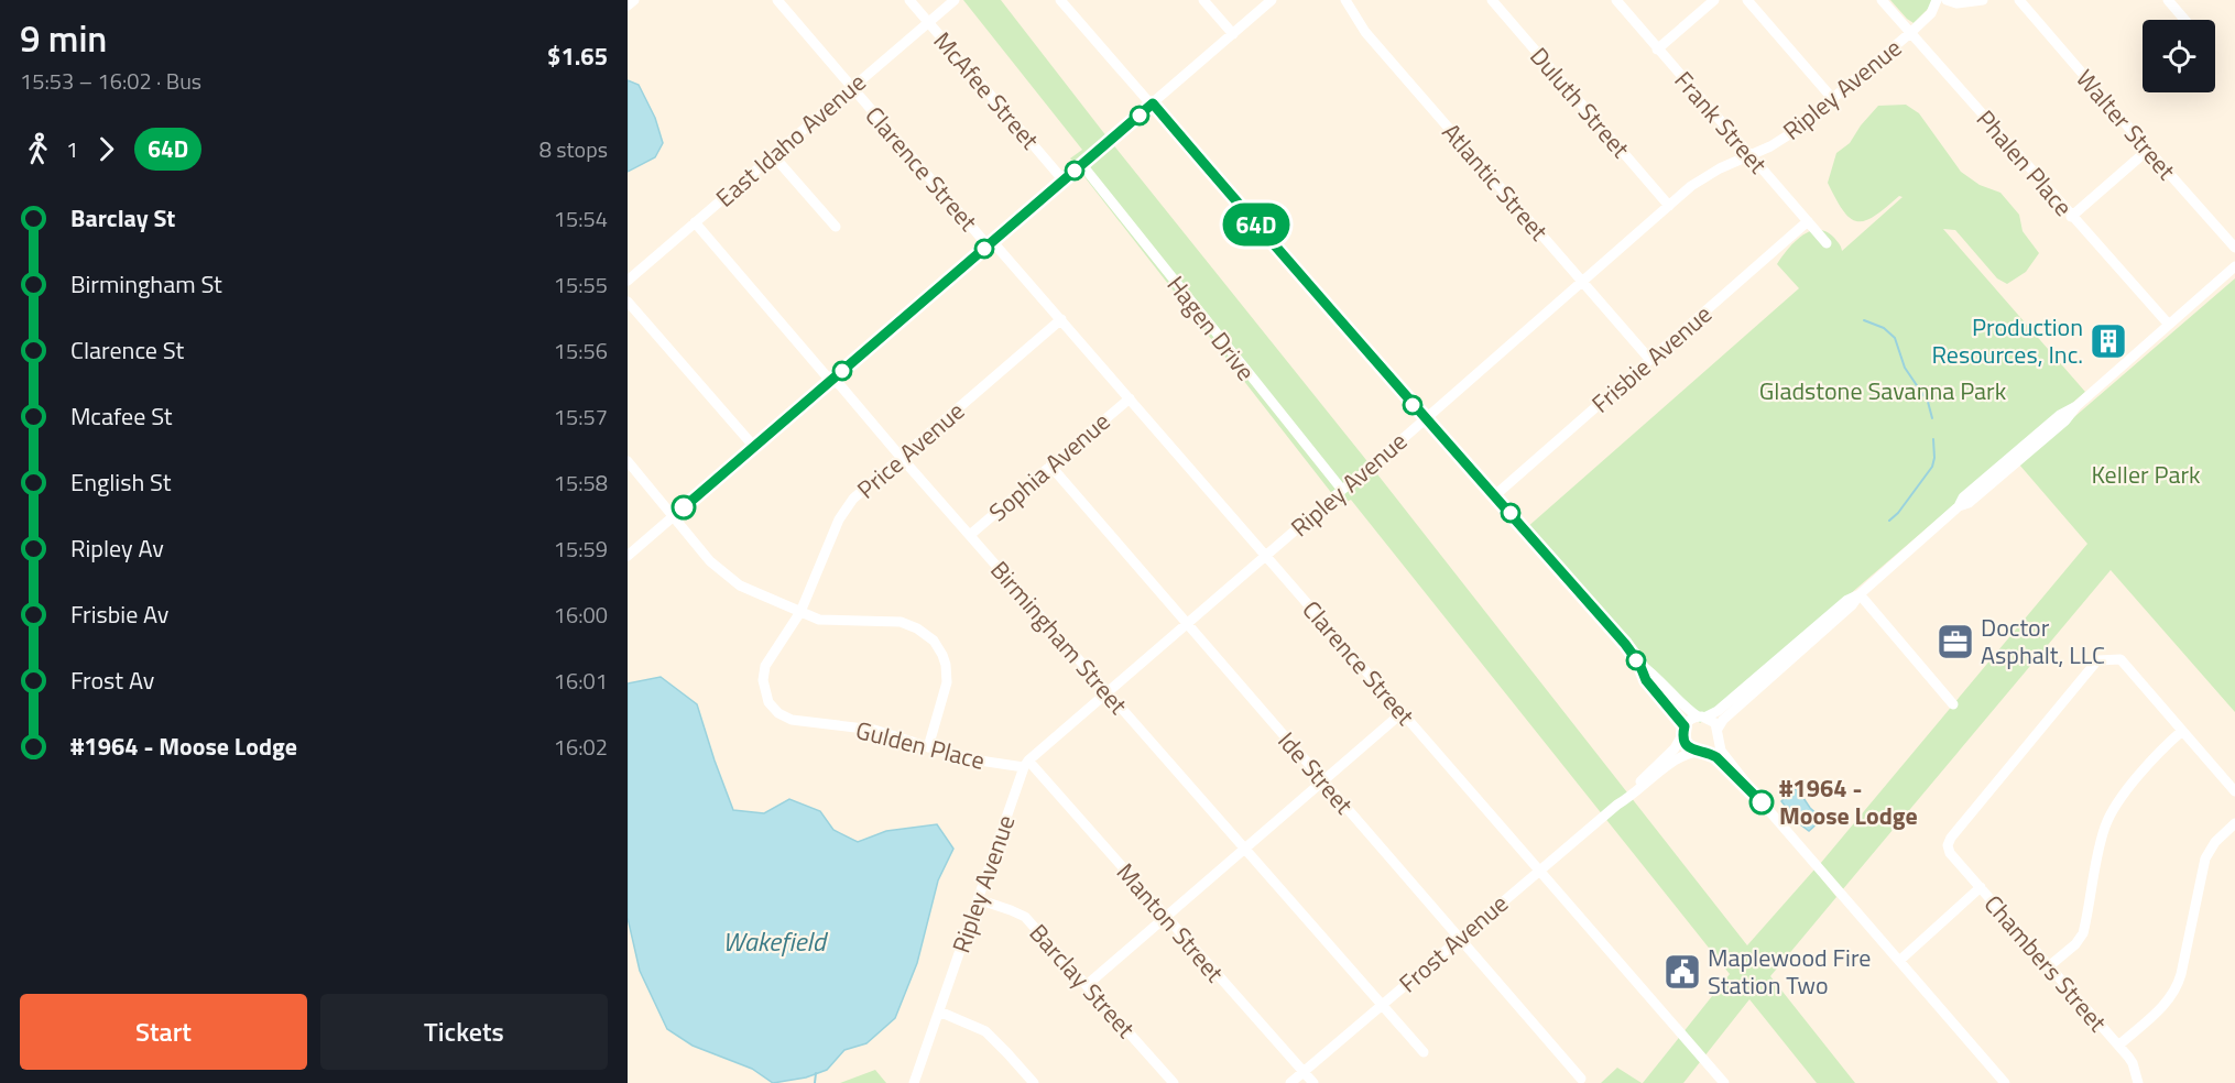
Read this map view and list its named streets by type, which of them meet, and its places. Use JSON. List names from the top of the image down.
{
  "streets": {
    "street": [
      "Ripley Avenue",
      "McAfee Street",
      "Duluth Street",
      "Frank Street",
      "Walter Street",
      "East Idaho Avenue",
      "Phalen Place",
      "Clarence Street",
      "Atlantic Street",
      "Hagen Drive",
      "Frisbie Avenue",
      "Price Avenue",
      "Sophia Avenue",
      "Birmingham Street",
      "Gulden Place",
      "Ide Street",
      "Manton Street",
      "Frost Avenue",
      "Chambers Street",
      "Barclay Street"
    ]
  },
  "crossings": [
    ["Ripley Avenue", "Duluth Street"],
    ["Ripley Avenue", "Frank Street"],
    ["Ripley Avenue", "Phalen Place"],
    ["Ripley Avenue", "Clarence Street"],
    ["Ripley Avenue", "Atlantic Street"],
    ["Ripley Avenue", "Hagen Drive"],
    ["Ripley Avenue", "Birmingham Street"],
    ["Ripley Avenue", "Gulden Place"],
    ["Ripley Avenue", "Ide Street"],
    ["Ripley Avenue", "Manton Street"],
    ["Ripley Avenue", "Barclay Street"],
    ["McAfee Street", "East Idaho Avenue"],
    ["Frank Street", "Frisbie Avenue"],
    ["East Idaho Avenue", "Clarence Street"],
    ["East Idaho Avenue", "Birmingham Street"],
    ["Clarence Street", "Price Avenue"],
    ["Clarence Street", "Sophia Avenue"],
    ["Clarence Street", "Frost Avenue"],
    ["Atlantic Street", "Frisbie Avenue"],
    ["Price Avenue", "Birmingham Street"],
    ["Price Avenue", "Gulden Place"],
    ["Sophia Avenue", "Birmingham Street"],
    ["Sophia Avenue", "Ide Street"],
    ["Birmingham Street", "Frost Avenue"],
    ["Gulden Place", "Manton Street"],
    ["Ide Street", "Frost Avenue"],
    ["Manton Street", "Frost Avenue"]
  ],
  "water": ["Wakefield"],
  "parks": ["Gladstone Savanna Park", "Keller Park"],
  "places": {
    "building": ["Production Resources, Inc."],
    "office": ["Doctor Asphalt, LLC"],
    "other": ["#1964 - Moose Lodge"],
    "public building": ["Maplewood Fire Station Two"]
  },
  "lines": ["bus line 64D"],
  "page": {
    "heading": ["9 min", "15:53 – 16:02 · Bus", "$1.65"],
    "on_map": "64D",
    "legs": ["1", "64D", "8 stops"],
    "list": [
      {
        "name": "Barclay St",
        "value": "15:54"
      },
      {
        "name": "Birmingham St",
        "value": "15:55"
      },
      {
        "name": "Clarence St",
        "value": "15:56"
      },
      {
        "name": "Mcafee St",
        "value": "15:57"
      },
      {
        "name": "English St",
        "value": "15:58"
      },
      {
        "name": "Ripley Av",
        "value": "15:59"
      },
      {
        "name": "Frisbie Av",
        "value": "16:00"
      },
      {
        "name": "Frost Av",
        "value": "16:01"
      },
      {
        "name": "#1964 - Moose Lodge",
        "value": "16:02"
      }
    ],
    "buttons": ["Start", "Tickets"]
  }
}
